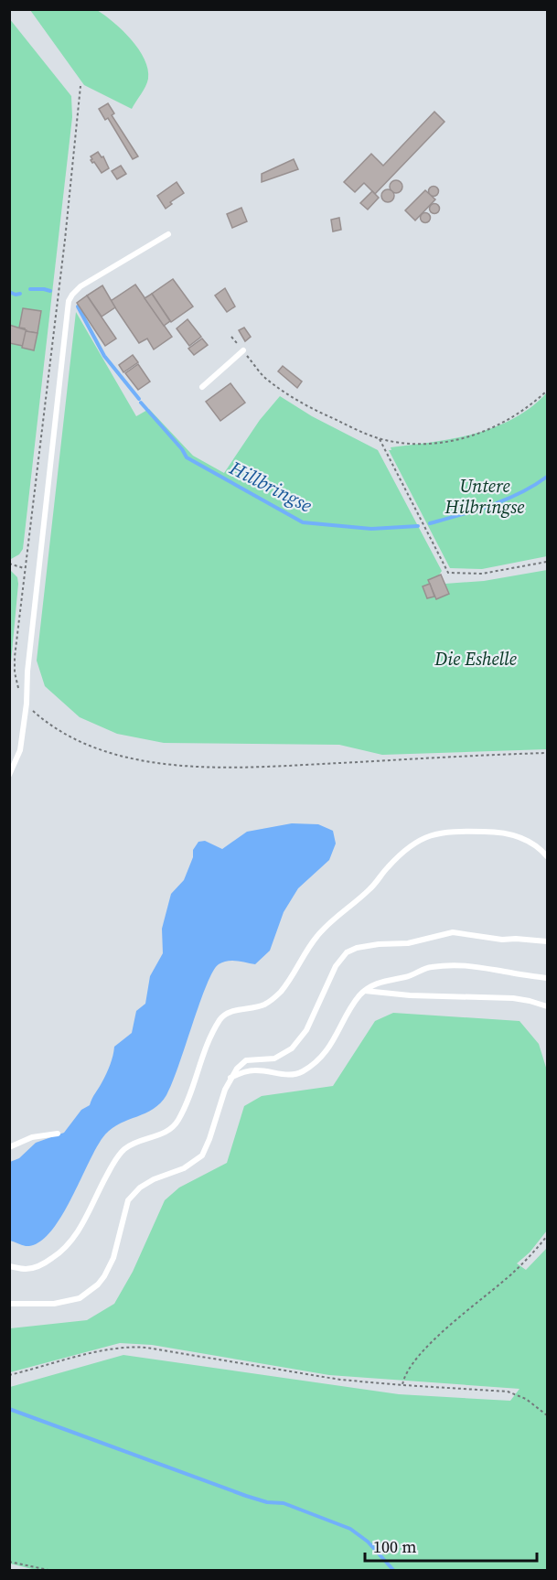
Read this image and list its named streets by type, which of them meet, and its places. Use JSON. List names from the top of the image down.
{
  "water": ["Hillbringse"],
  "parks": ["Untere Hilbringse", "Die Eshelle"],
  "scale_bar": "100 m"
}
